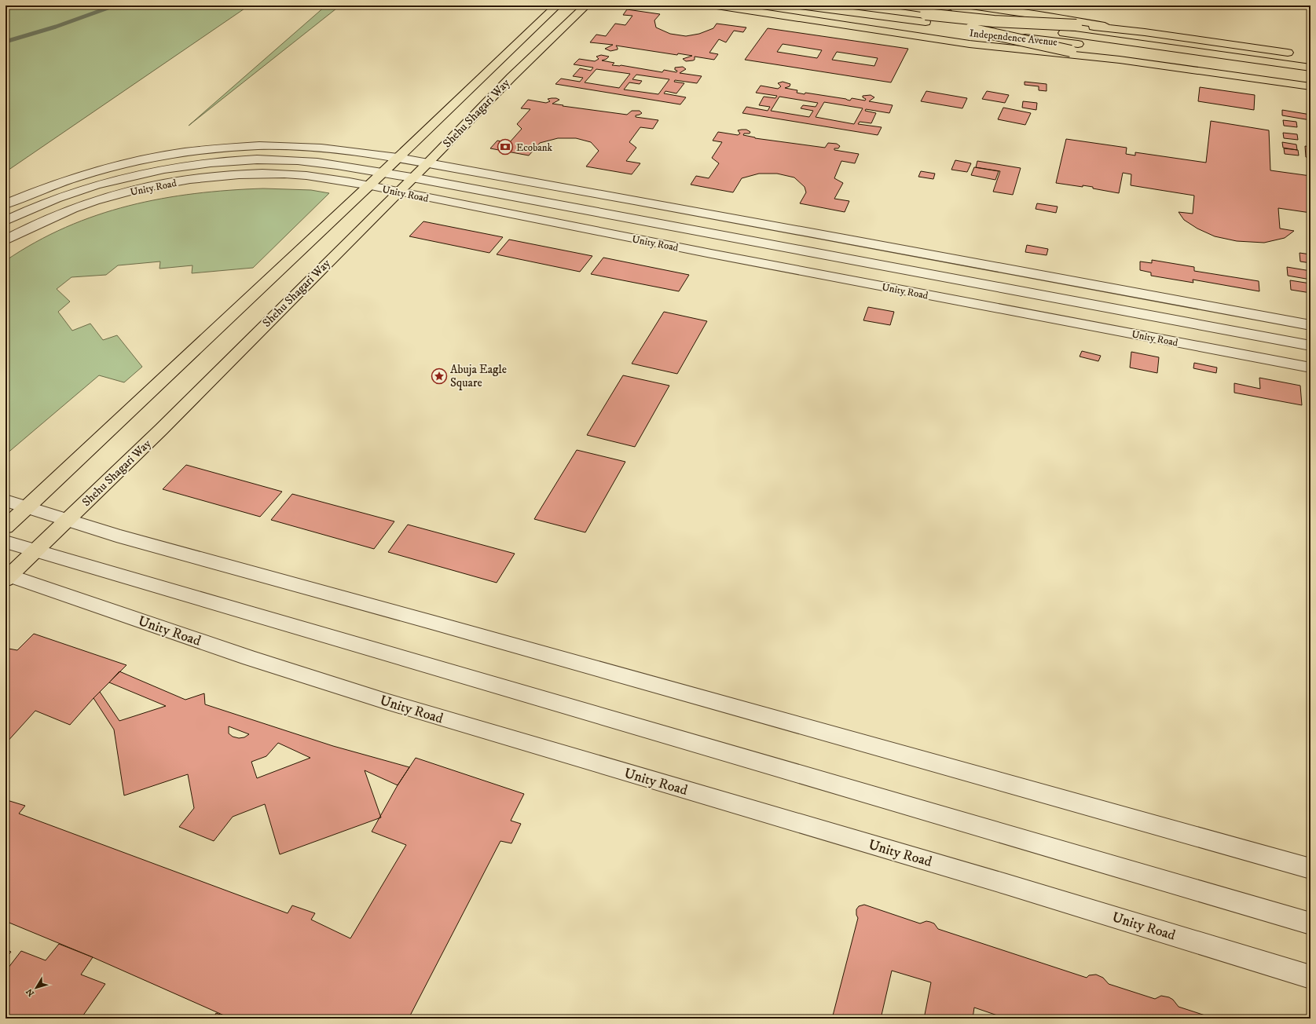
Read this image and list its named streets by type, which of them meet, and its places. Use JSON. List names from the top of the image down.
{
  "streets": {
    "main road": ["Independence Avenue", "Shehu Shagari Way"],
    "street": ["Unity Road"]
  },
  "crossings": [
    ["Shehu Shagari Way", "Unity Road"]
  ],
  "places": {
    "bank": ["Ecobank"],
    "place": ["Abuja Eagle Square"]
  },
  "north": "bottom left"
}
